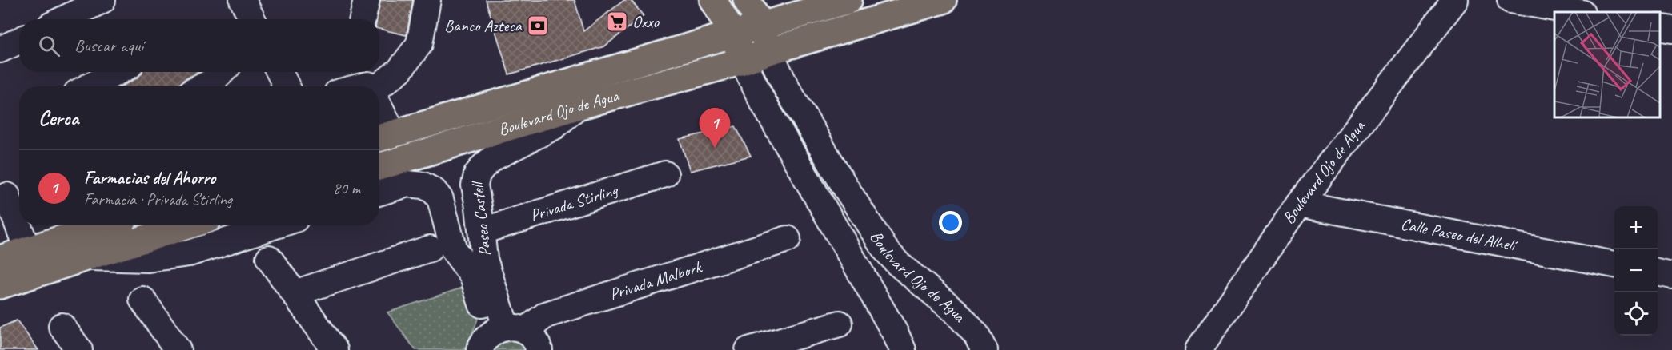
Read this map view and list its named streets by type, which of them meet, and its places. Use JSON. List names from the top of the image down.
{
  "streets": {
    "main road": ["Boulevard Ojo de Agua"],
    "street": [
      "Privada Stirling",
      "Paseo Castell",
      "Calle Paseo del Alhelí",
      "Privada Malbork"
    ]
  },
  "crossings": [
    ["Boulevard Ojo de Agua", "Paseo Castell"],
    ["Boulevard Ojo de Agua", "Calle Paseo del Alhelí"],
    ["Privada Stirling", "Paseo Castell"],
    ["Paseo Castell", "Privada Malbork"]
  ],
  "places": {
    "supermarket": ["Oxxo"],
    "bank": ["Banco Azteca"]
  },
  "page": {
    "search": "Buscar aquí",
    "heading": "Cerca",
    "pins": "1",
    "list": [
      {
        "mark": "1",
        "name": "Farmacias del Ahorro",
        "note": "Farmacia · Privada Stirling",
        "value": "80 m"
      }
    ],
    "map_buttons": ["+", "−"]
  }
}
